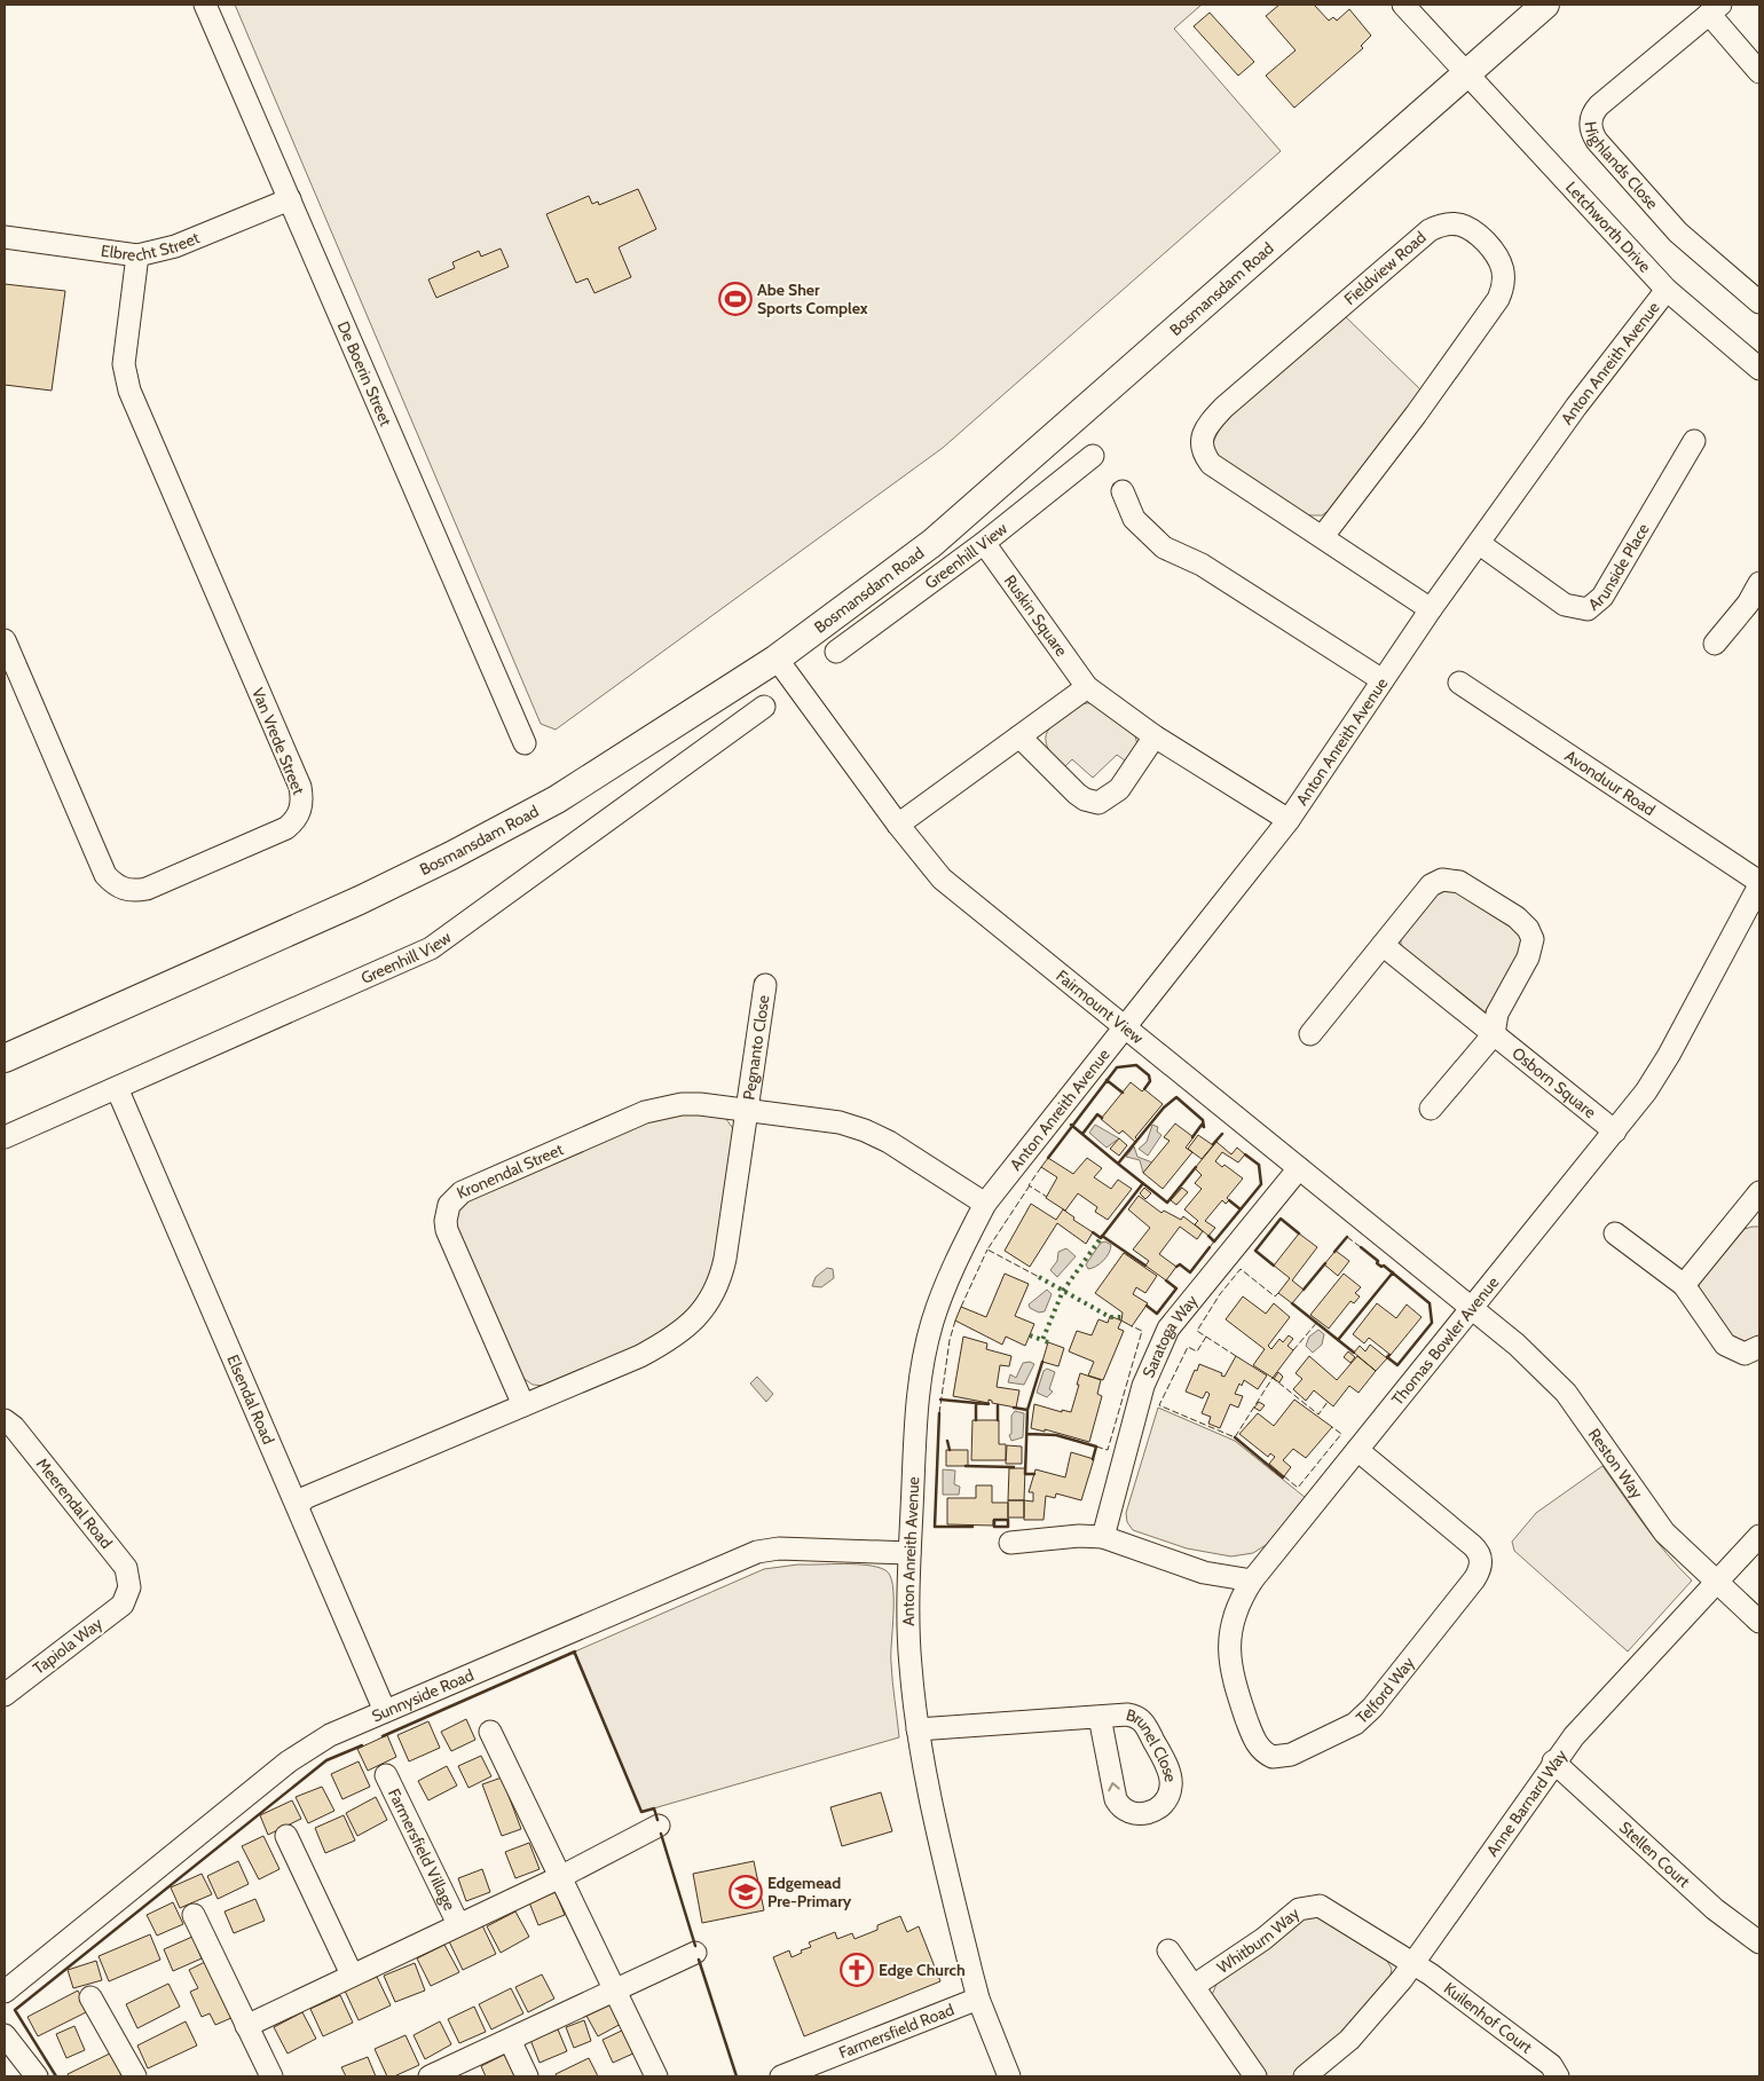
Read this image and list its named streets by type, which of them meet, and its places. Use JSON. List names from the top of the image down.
{
  "streets": {
    "main road": ["Bosmansdam Road"],
    "street": [
      "Highlands Close",
      "Letchworth Drive",
      "Elbrecht Street",
      "Fieldview Road",
      "Anton Anreith Avenue",
      "De Boerin Street",
      "Greenhill View",
      "Arunside Place",
      "Ruskin Square",
      "Van Vrede Street",
      "Avonduur Road",
      "Fairmount View",
      "Pegnanto Close",
      "Osborn Square",
      "Kronendal Street",
      "Saratoga Way",
      "Thomas Bowler Avenue",
      "Elsendal Road",
      "Reston Way",
      "Meerendal Road",
      "Tapiola Way",
      "Telford Way",
      "Sunnyside Road",
      "Brunel Close",
      "Anne Barnard Way",
      "Farmersfield Village",
      "Stellen Court",
      "Whitburn Way",
      "Kuilenhof Court",
      "Farmersfield Road"
    ]
  },
  "crossings": [
    ["Letchworth Drive", "Bosmansdam Road"],
    ["Letchworth Drive", "Anton Anreith Avenue"],
    ["Elbrecht Street", "De Boerin Street"],
    ["Elbrecht Street", "Van Vrede Street"],
    ["Fieldview Road", "Anton Anreith Avenue"],
    ["Bosmansdam Road", "Fairmount View"],
    ["Anton Anreith Avenue", "Arunside Place"],
    ["Anton Anreith Avenue", "Ruskin Square"],
    ["Anton Anreith Avenue", "Fairmount View"],
    ["Anton Anreith Avenue", "Kronendal Street"],
    ["Anton Anreith Avenue", "Sunnyside Road"],
    ["Anton Anreith Avenue", "Brunel Close"],
    ["Anton Anreith Avenue", "Farmersfield Road"],
    ["Greenhill View", "Ruskin Square"],
    ["Greenhill View", "Elsendal Road"],
    ["Avonduur Road", "Thomas Bowler Avenue"],
    ["Fairmount View", "Saratoga Way"],
    ["Fairmount View", "Thomas Bowler Avenue"],
    ["Fairmount View", "Reston Way"],
    ["Pegnanto Close", "Kronendal Street"],
    ["Osborn Square", "Thomas Bowler Avenue"],
    ["Thomas Bowler Avenue", "Reston Way"],
    ["Thomas Bowler Avenue", "Telford Way"],
    ["Elsendal Road", "Sunnyside Road"],
    ["Reston Way", "Anne Barnard Way"],
    ["Meerendal Road", "Tapiola Way"],
    ["Anne Barnard Way", "Stellen Court"],
    ["Anne Barnard Way", "Whitburn Way"],
    ["Anne Barnard Way", "Kuilenhof Court"],
    ["Whitburn Way", "Kuilenhof Court"]
  ],
  "places": {
    "sports": ["Abe Sher Sports Complex"],
    "school or university": ["Edgemead Pre-Primary"],
    "church": ["Edge Church"]
  }
}
